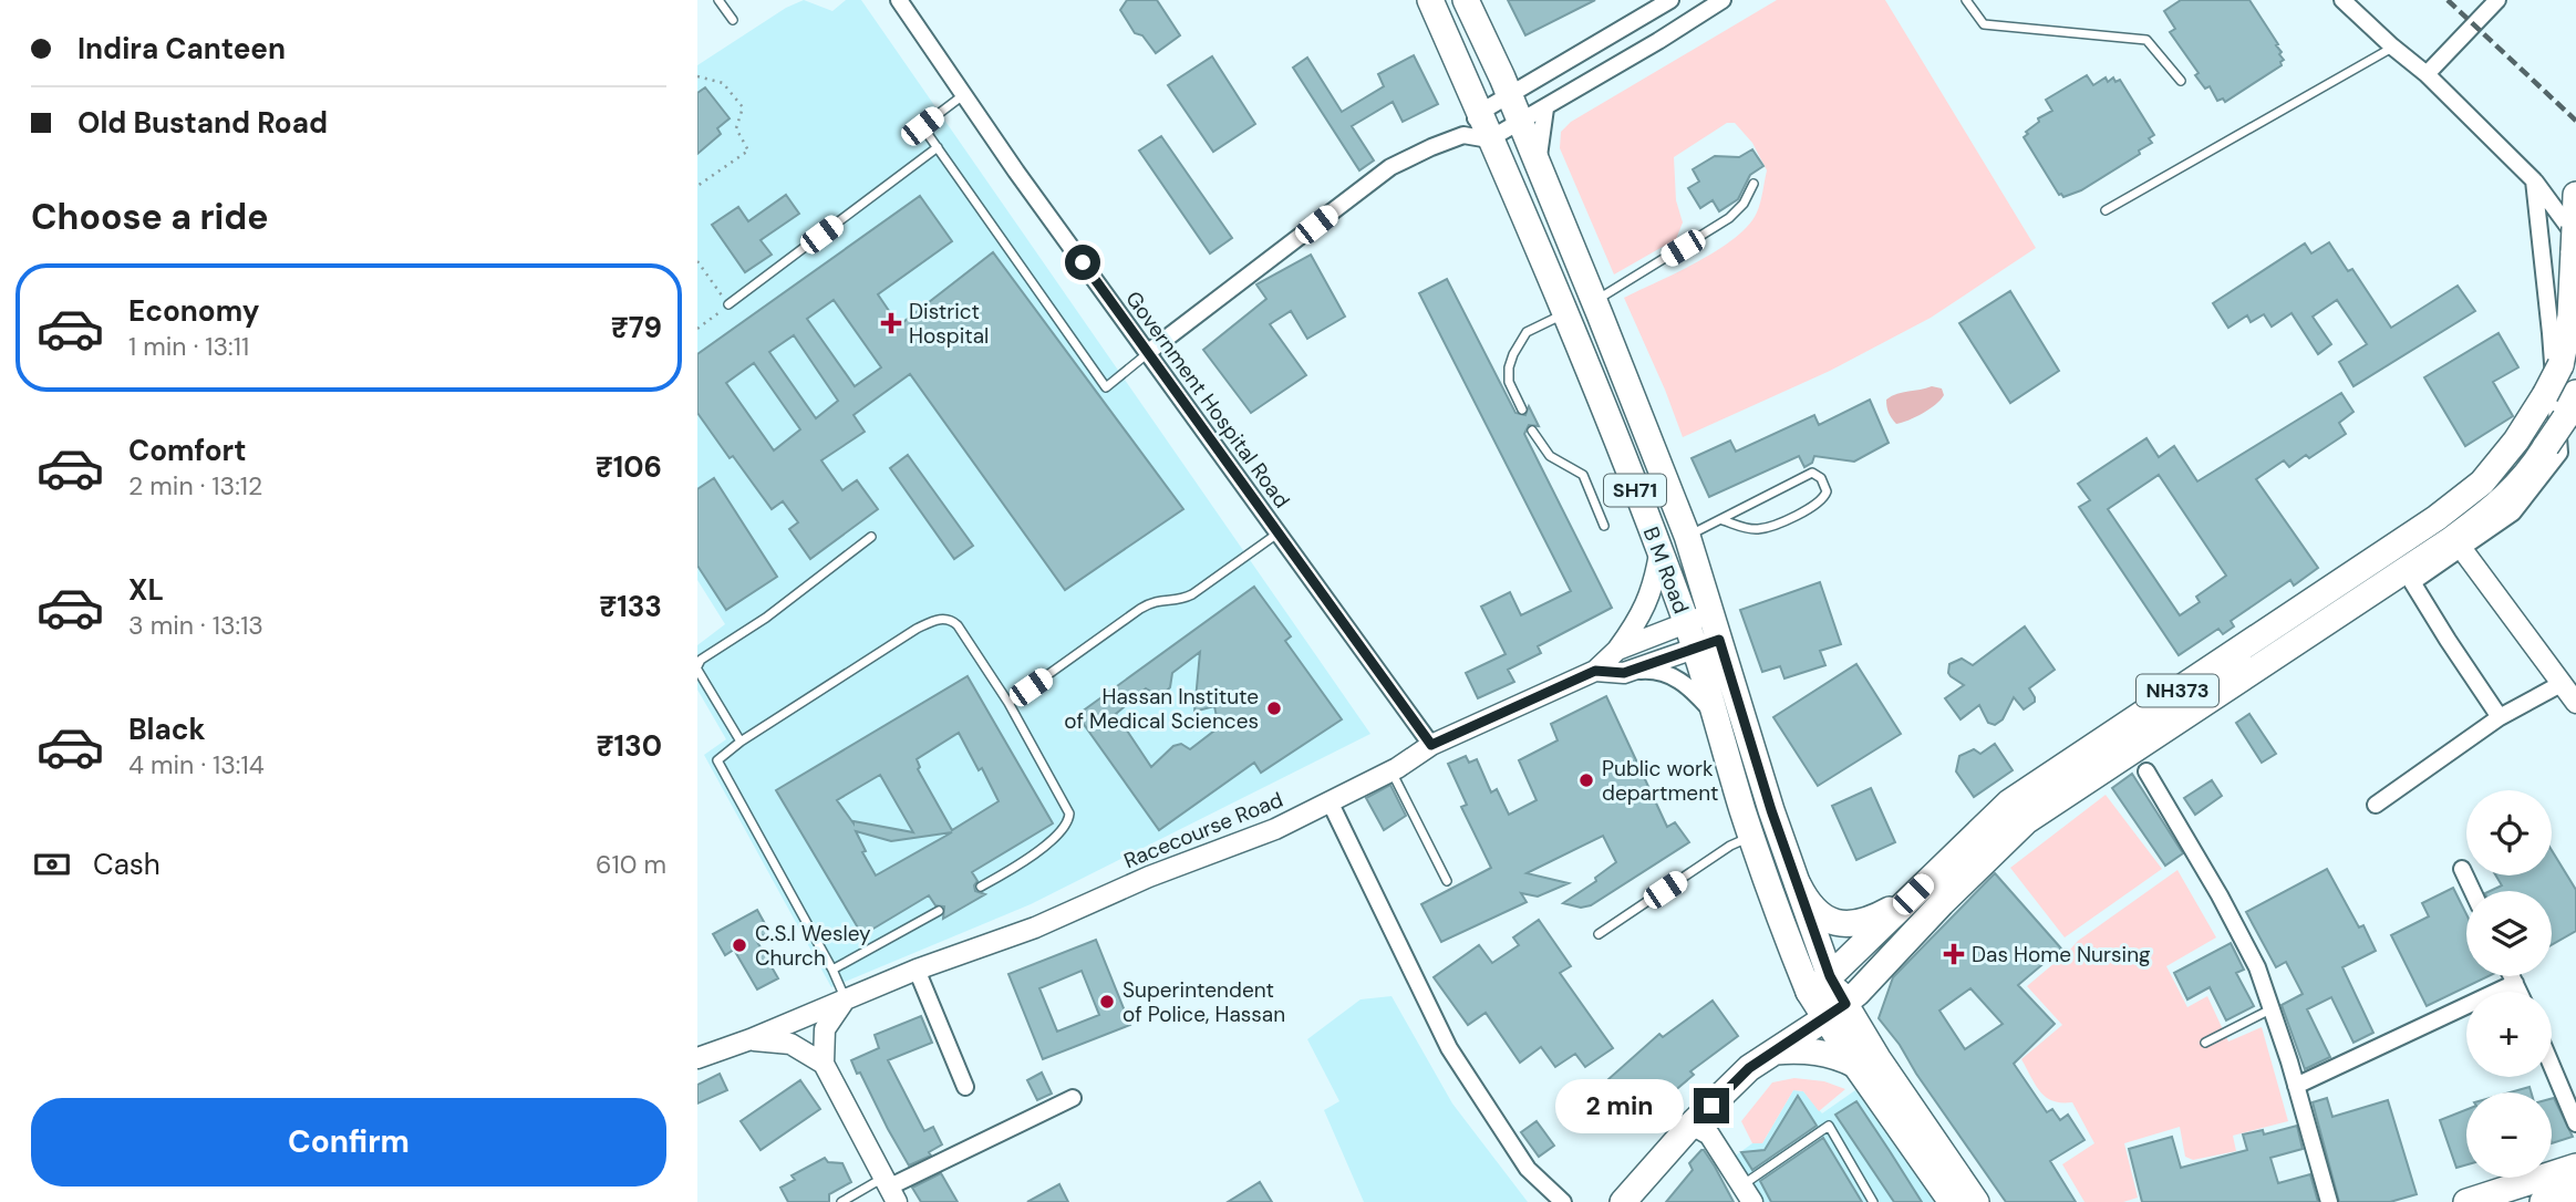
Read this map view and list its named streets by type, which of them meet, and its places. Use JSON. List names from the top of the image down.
{
  "streets": {
    "main road": ["SH71", "B M Road", "NH373"],
    "street": ["Government Hospital Road", "Racecourse Road"]
  },
  "crossings": [
    ["Government Hospital Road", "Racecourse Road"],
    ["SH71", "B M Road"],
    ["SH71", "NH373"],
    ["SH71", "Racecourse Road"],
    ["B M Road", "NH373"],
    ["B M Road", "Racecourse Road"]
  ],
  "places": {
    "health": ["District Hospital", "Das Home Nursing"],
    "other": [
      "Hassan Institute of Medical Sciences",
      "Public work department",
      "C.S.I Wesley Church",
      "Superintendent of Police, Hassan"
    ]
  },
  "page": {
    "banner": ["Indira Canteen", "Old Bustand Road"],
    "heading": "Choose a ride",
    "list": [
      {
        "name": "Economy",
        "note": "1 min · 13:11",
        "value": "₹79"
      },
      {
        "name": "Comfort",
        "note": "2 min · 13:12",
        "value": "₹106"
      },
      {
        "name": "XL",
        "note": "3 min · 13:13",
        "value": "₹133"
      },
      {
        "name": "Black",
        "note": "4 min · 13:14",
        "value": "₹130"
      }
    ],
    "map_buttons": ["+", "−"],
    "pay": ["Cash", "610 m"],
    "bubble": "2 min",
    "buttons": "Confirm"
  }
}
